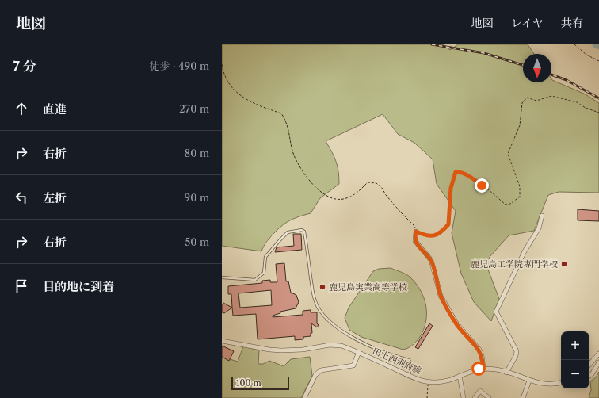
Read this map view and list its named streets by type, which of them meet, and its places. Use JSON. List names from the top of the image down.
{
  "streets": {
    "street": ["田上西別府線"]
  },
  "places": ["鹿児島工学院専門学校", "鹿児島実業高等学校"],
  "scale_bar": "100 m",
  "north": "bottom",
  "page": {
    "header": "地図",
    "nav": ["地図", "レイヤ", "共有"],
    "heading": ["7 分", "徒歩 · 490 m"],
    "list": [
      ["直進", "270 m"],
      ["右折", "80 m"],
      ["左折", "90 m"],
      ["右折", "50 m"],
      "目的地に到着"
    ],
    "map_buttons": ["+", "−"],
    "scale": "100 m"
  }
}
